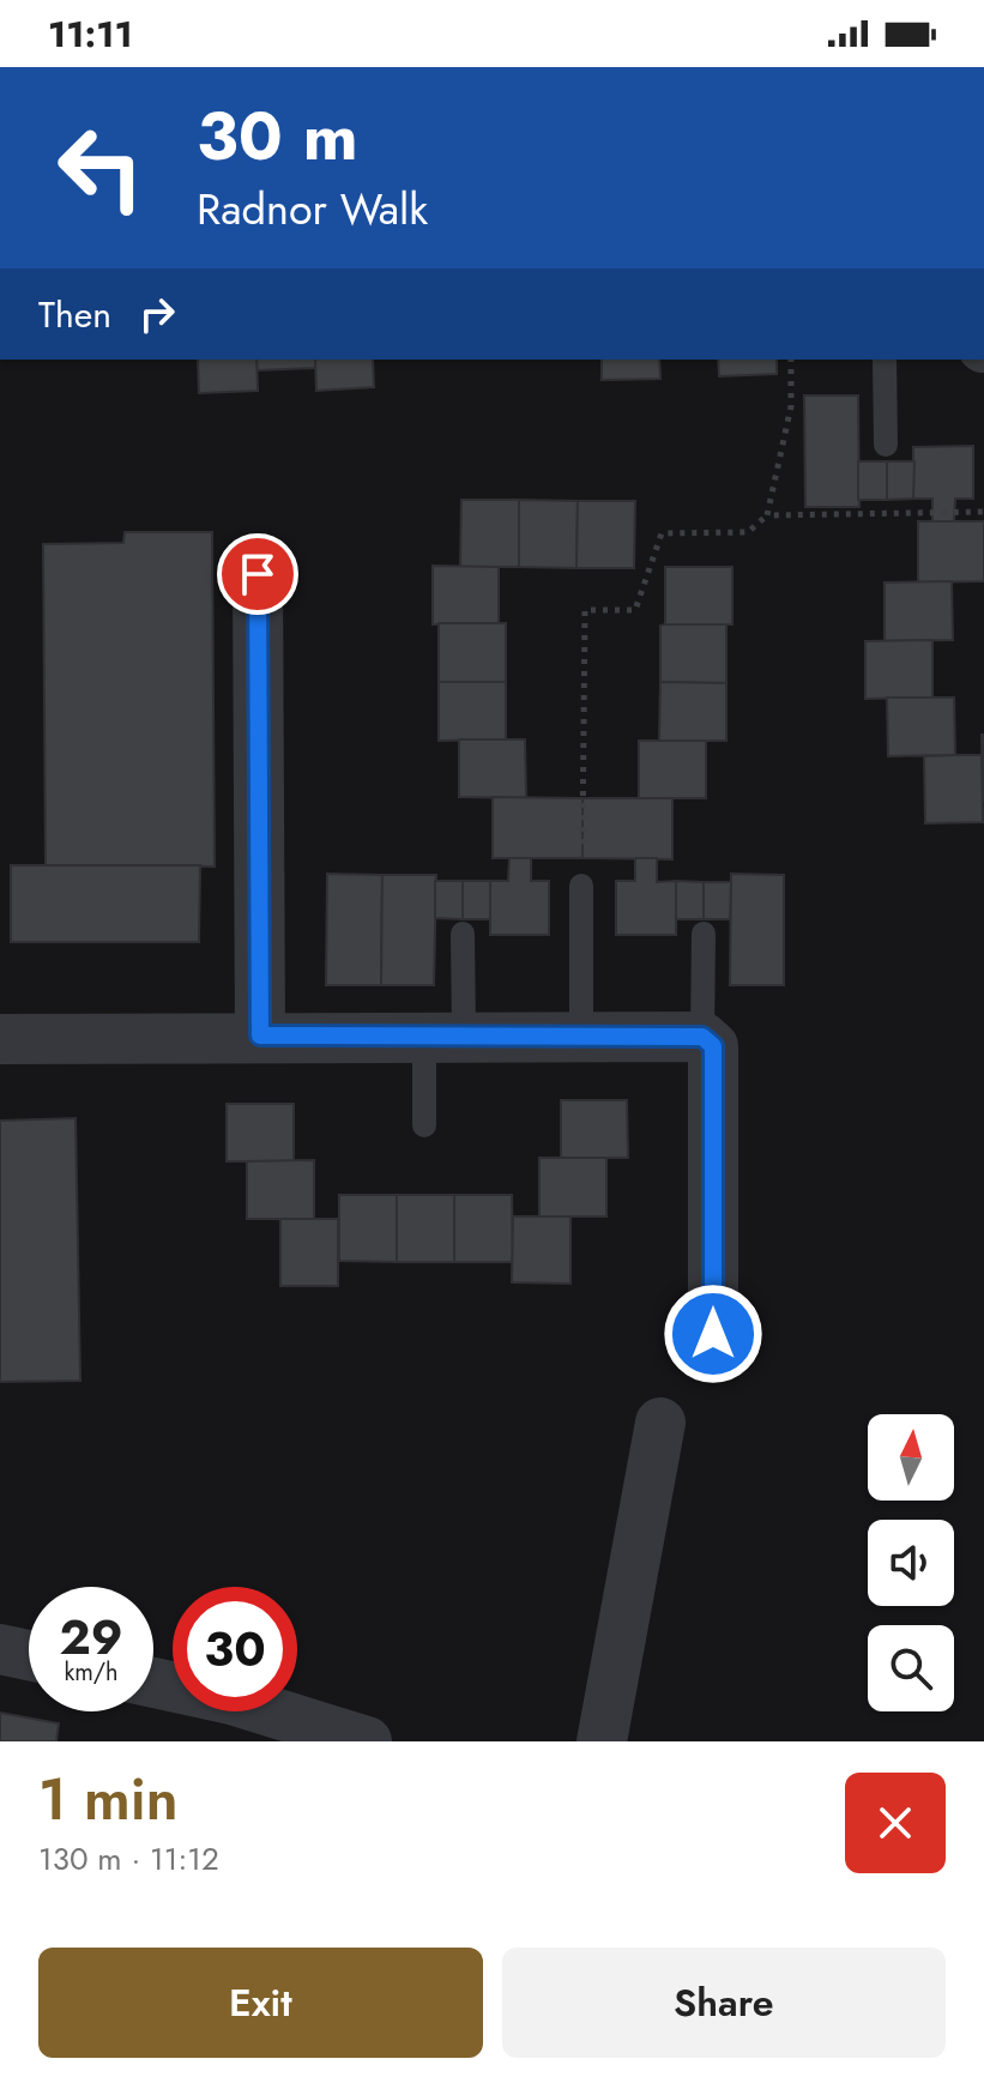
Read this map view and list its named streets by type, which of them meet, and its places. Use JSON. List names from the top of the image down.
{
  "north": "top",
  "page": {
    "status": "11:11",
    "turn": ["30 m", "Radnor Walk"],
    "then": "Then",
    "speed": "29 km/h",
    "limit": "30",
    "heading": ["1 min", "130 m · 11:12"],
    "buttons": ["Exit", "Share"]
  }
}
